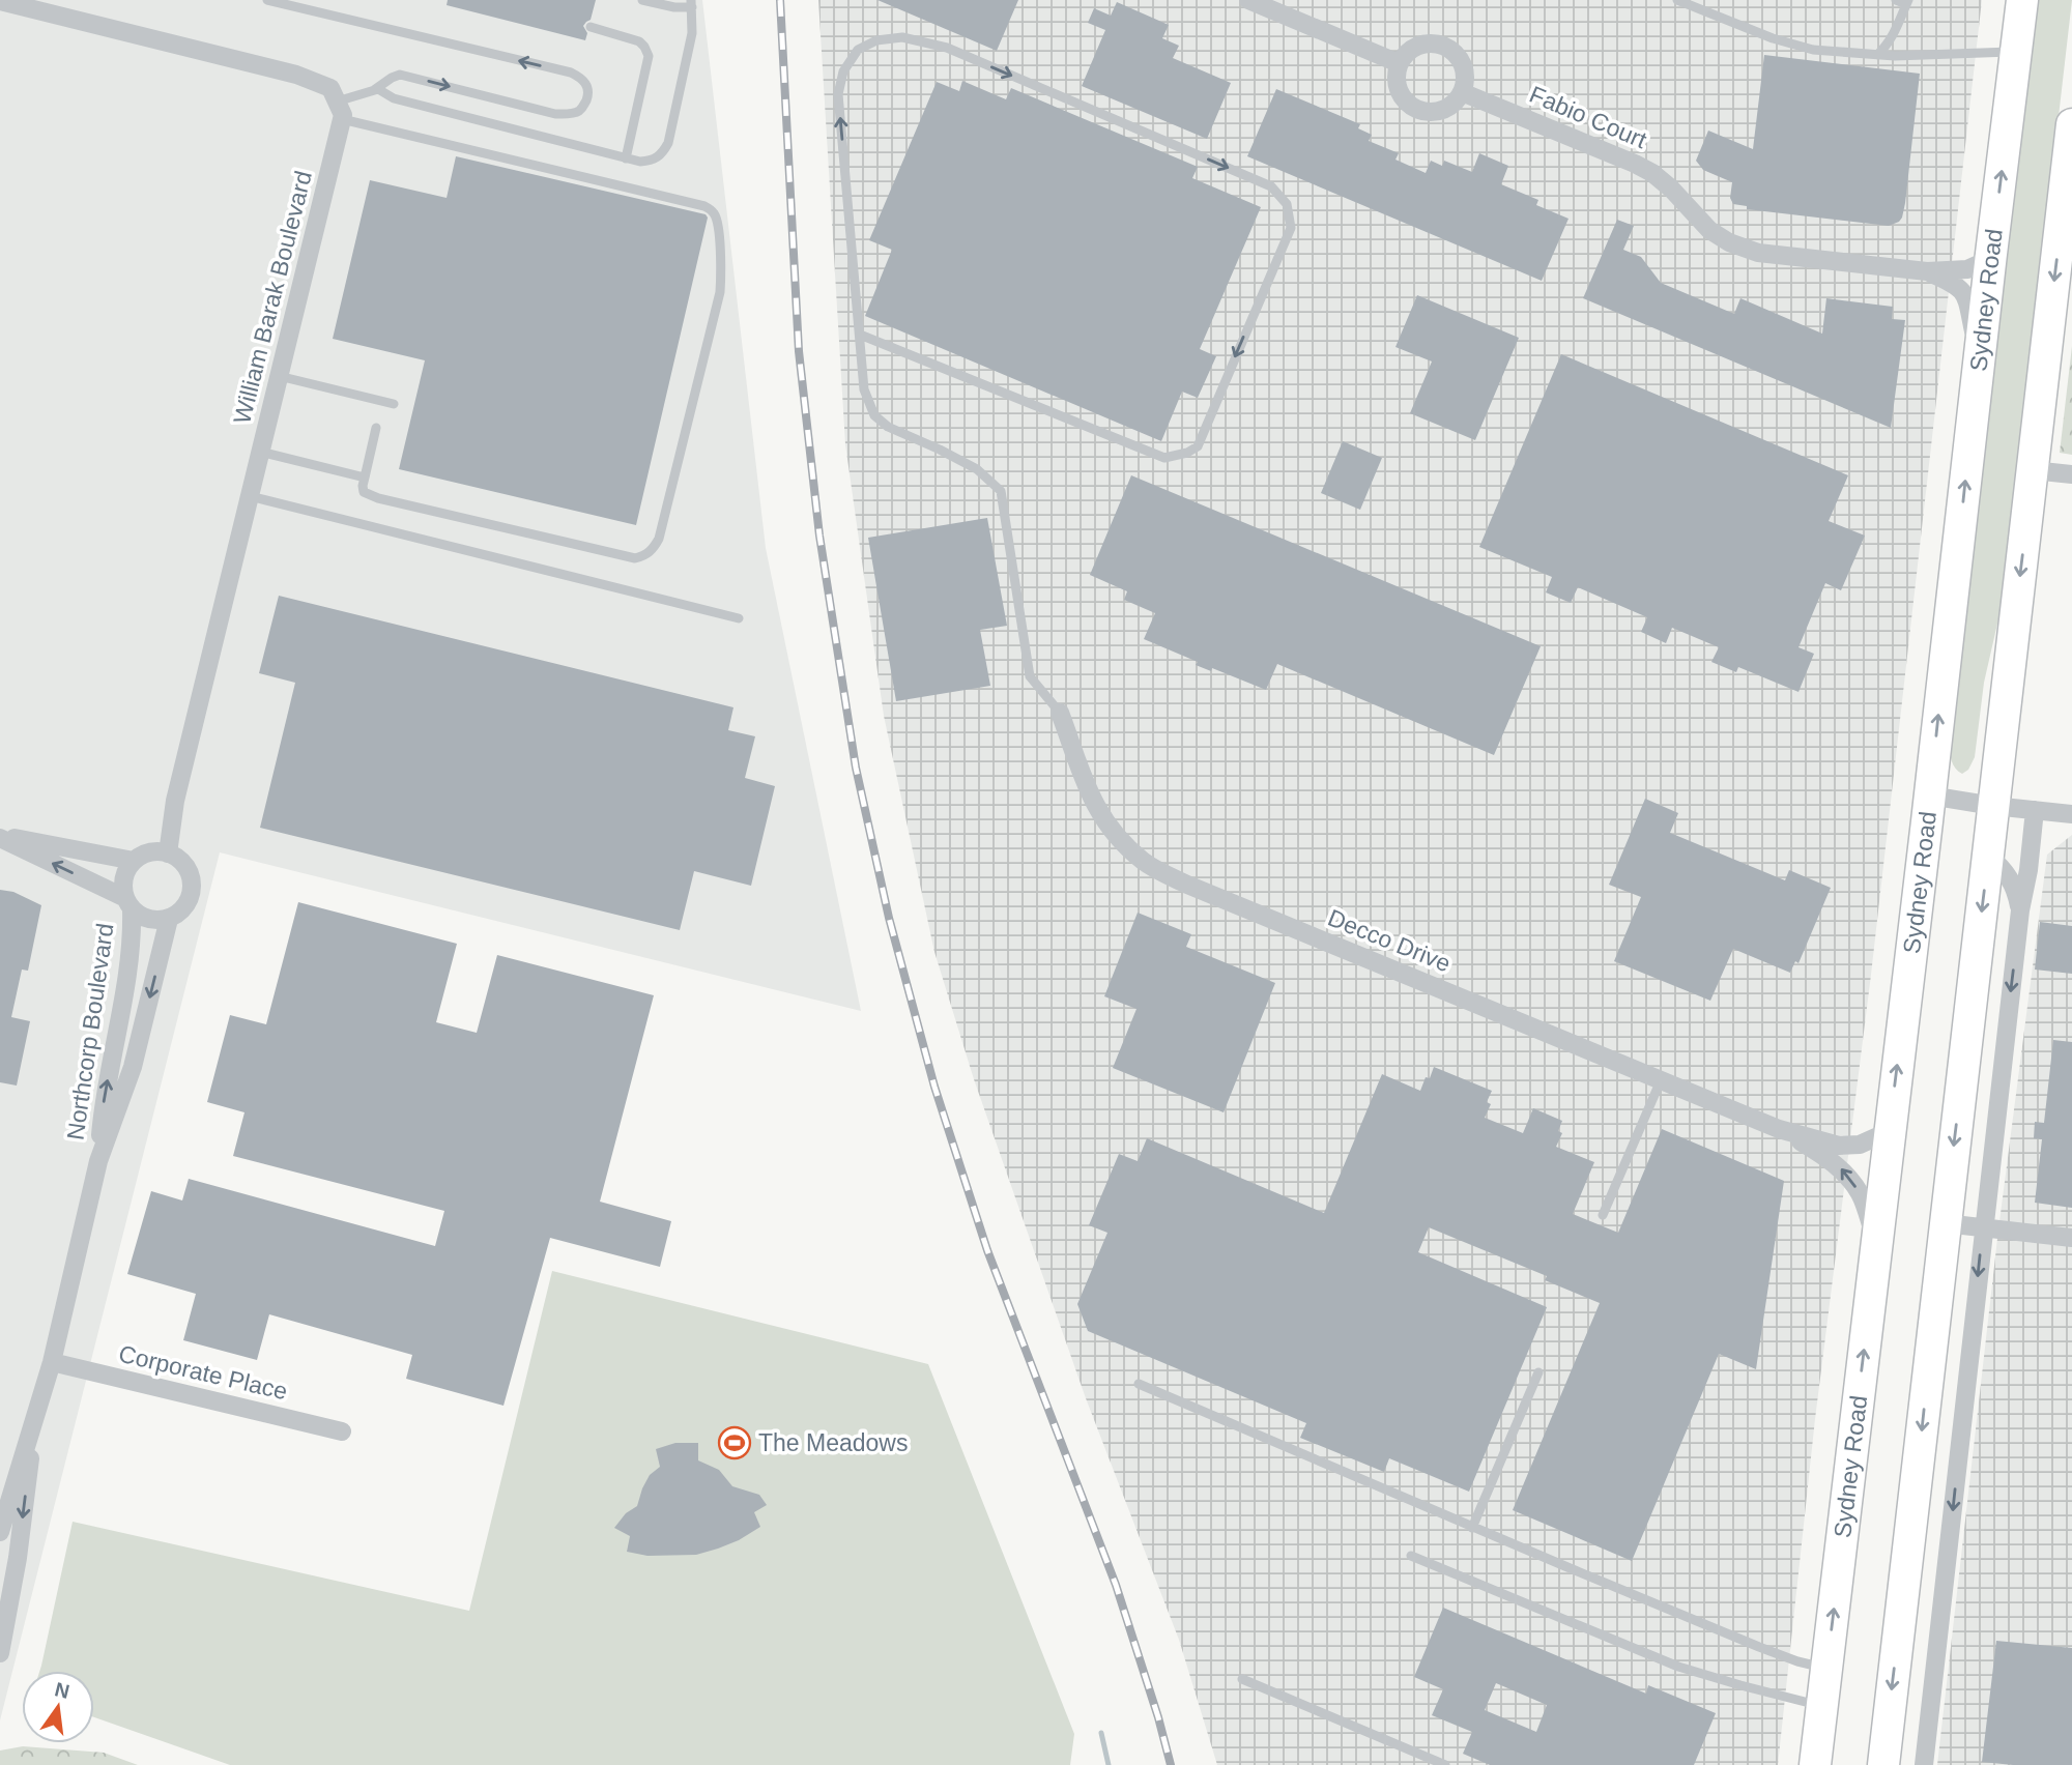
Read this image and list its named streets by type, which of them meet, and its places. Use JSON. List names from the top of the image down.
{
  "streets": {
    "highway": ["Sydney Road"],
    "street": [
      "Fabio Court",
      "William Barak Boulevard",
      "Decco Drive",
      "Northcorp Boulevard",
      "Corporate Place"
    ]
  },
  "crossings": [
    ["Fabio Court", "Sydney Road"],
    ["William Barak Boulevard", "Northcorp Boulevard"],
    ["Sydney Road", "Decco Drive"],
    ["Northcorp Boulevard", "Corporate Place"]
  ],
  "places": {
    "sports": ["The Meadows"]
  },
  "north": "top"
}
